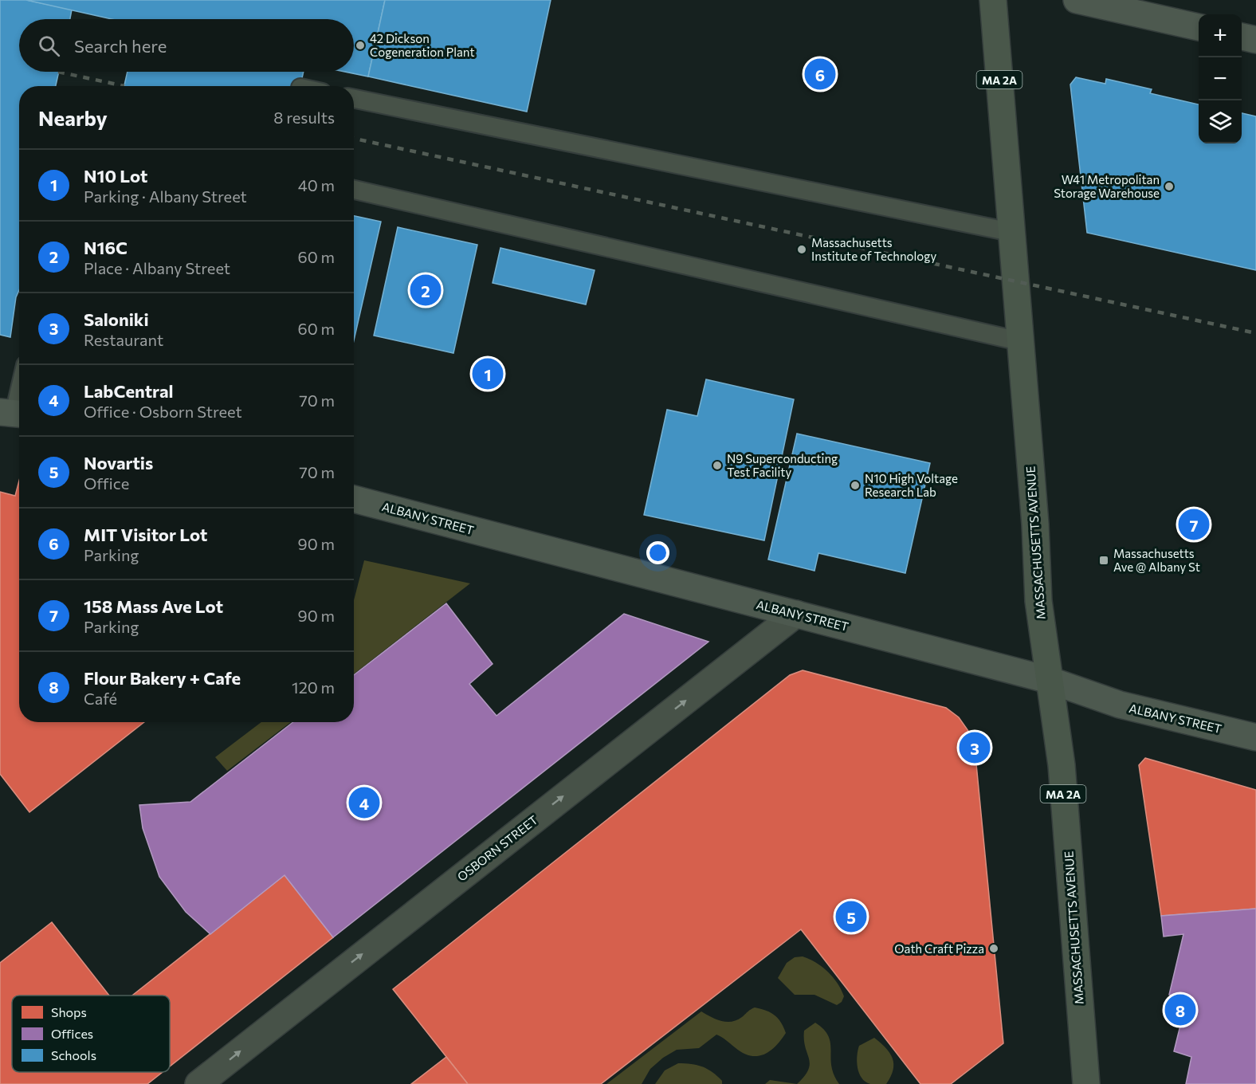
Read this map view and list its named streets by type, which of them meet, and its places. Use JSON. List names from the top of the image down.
{
  "streets": {
    "main road": ["MA 2A", "ALBANY STREET", "MASSACHUSETTS AVENUE"],
    "street": ["OSBORN STREET"]
  },
  "crossings": [
    ["ALBANY STREET", "MASSACHUSETTS AVENUE"],
    ["ALBANY STREET", "OSBORN STREET"]
  ],
  "one_way": ["OSBORN STREET"],
  "places": {
    "other": [
      "42 Dickson Cogeneration Plant",
      "W41 Metropolitan Storage Warehouse",
      "Massachusetts Institute of Technology",
      "N9 Superconducting Test Facility",
      "N10 High Voltage Research Lab",
      "Oath Craft Pizza"
    ],
    "transit": ["Massachusetts Ave @ Albany St"]
  },
  "legend": ["Shops", "Offices", "Schools"],
  "page": {
    "map_buttons": ["+", "−"],
    "search": "Search here",
    "pins": [
      "6",
      "2",
      "1",
      "7",
      "3",
      "4",
      "5",
      "8"
    ],
    "heading": ["Nearby", "8 results"],
    "list": [
      {
        "mark": "1",
        "name": "N10 Lot",
        "note": "Parking · Albany Street",
        "value": "40 m"
      },
      {
        "mark": "2",
        "name": "N16C",
        "note": "Place · Albany Street",
        "value": "60 m"
      },
      {
        "mark": "3",
        "name": "Saloniki",
        "note": "Restaurant",
        "value": "60 m"
      },
      {
        "mark": "4",
        "name": "LabCentral",
        "note": "Office · Osborn Street",
        "value": "70 m"
      },
      {
        "mark": "5",
        "name": "Novartis",
        "note": "Office",
        "value": "70 m"
      },
      {
        "mark": "6",
        "name": "MIT Visitor Lot",
        "note": "Parking",
        "value": "90 m"
      },
      {
        "mark": "7",
        "name": "158 Mass Ave Lot",
        "note": "Parking",
        "value": "90 m"
      },
      {
        "mark": "8",
        "name": "Flour Bakery + Cafe",
        "note": "Café",
        "value": "120 m"
      }
    ]
  }
}
